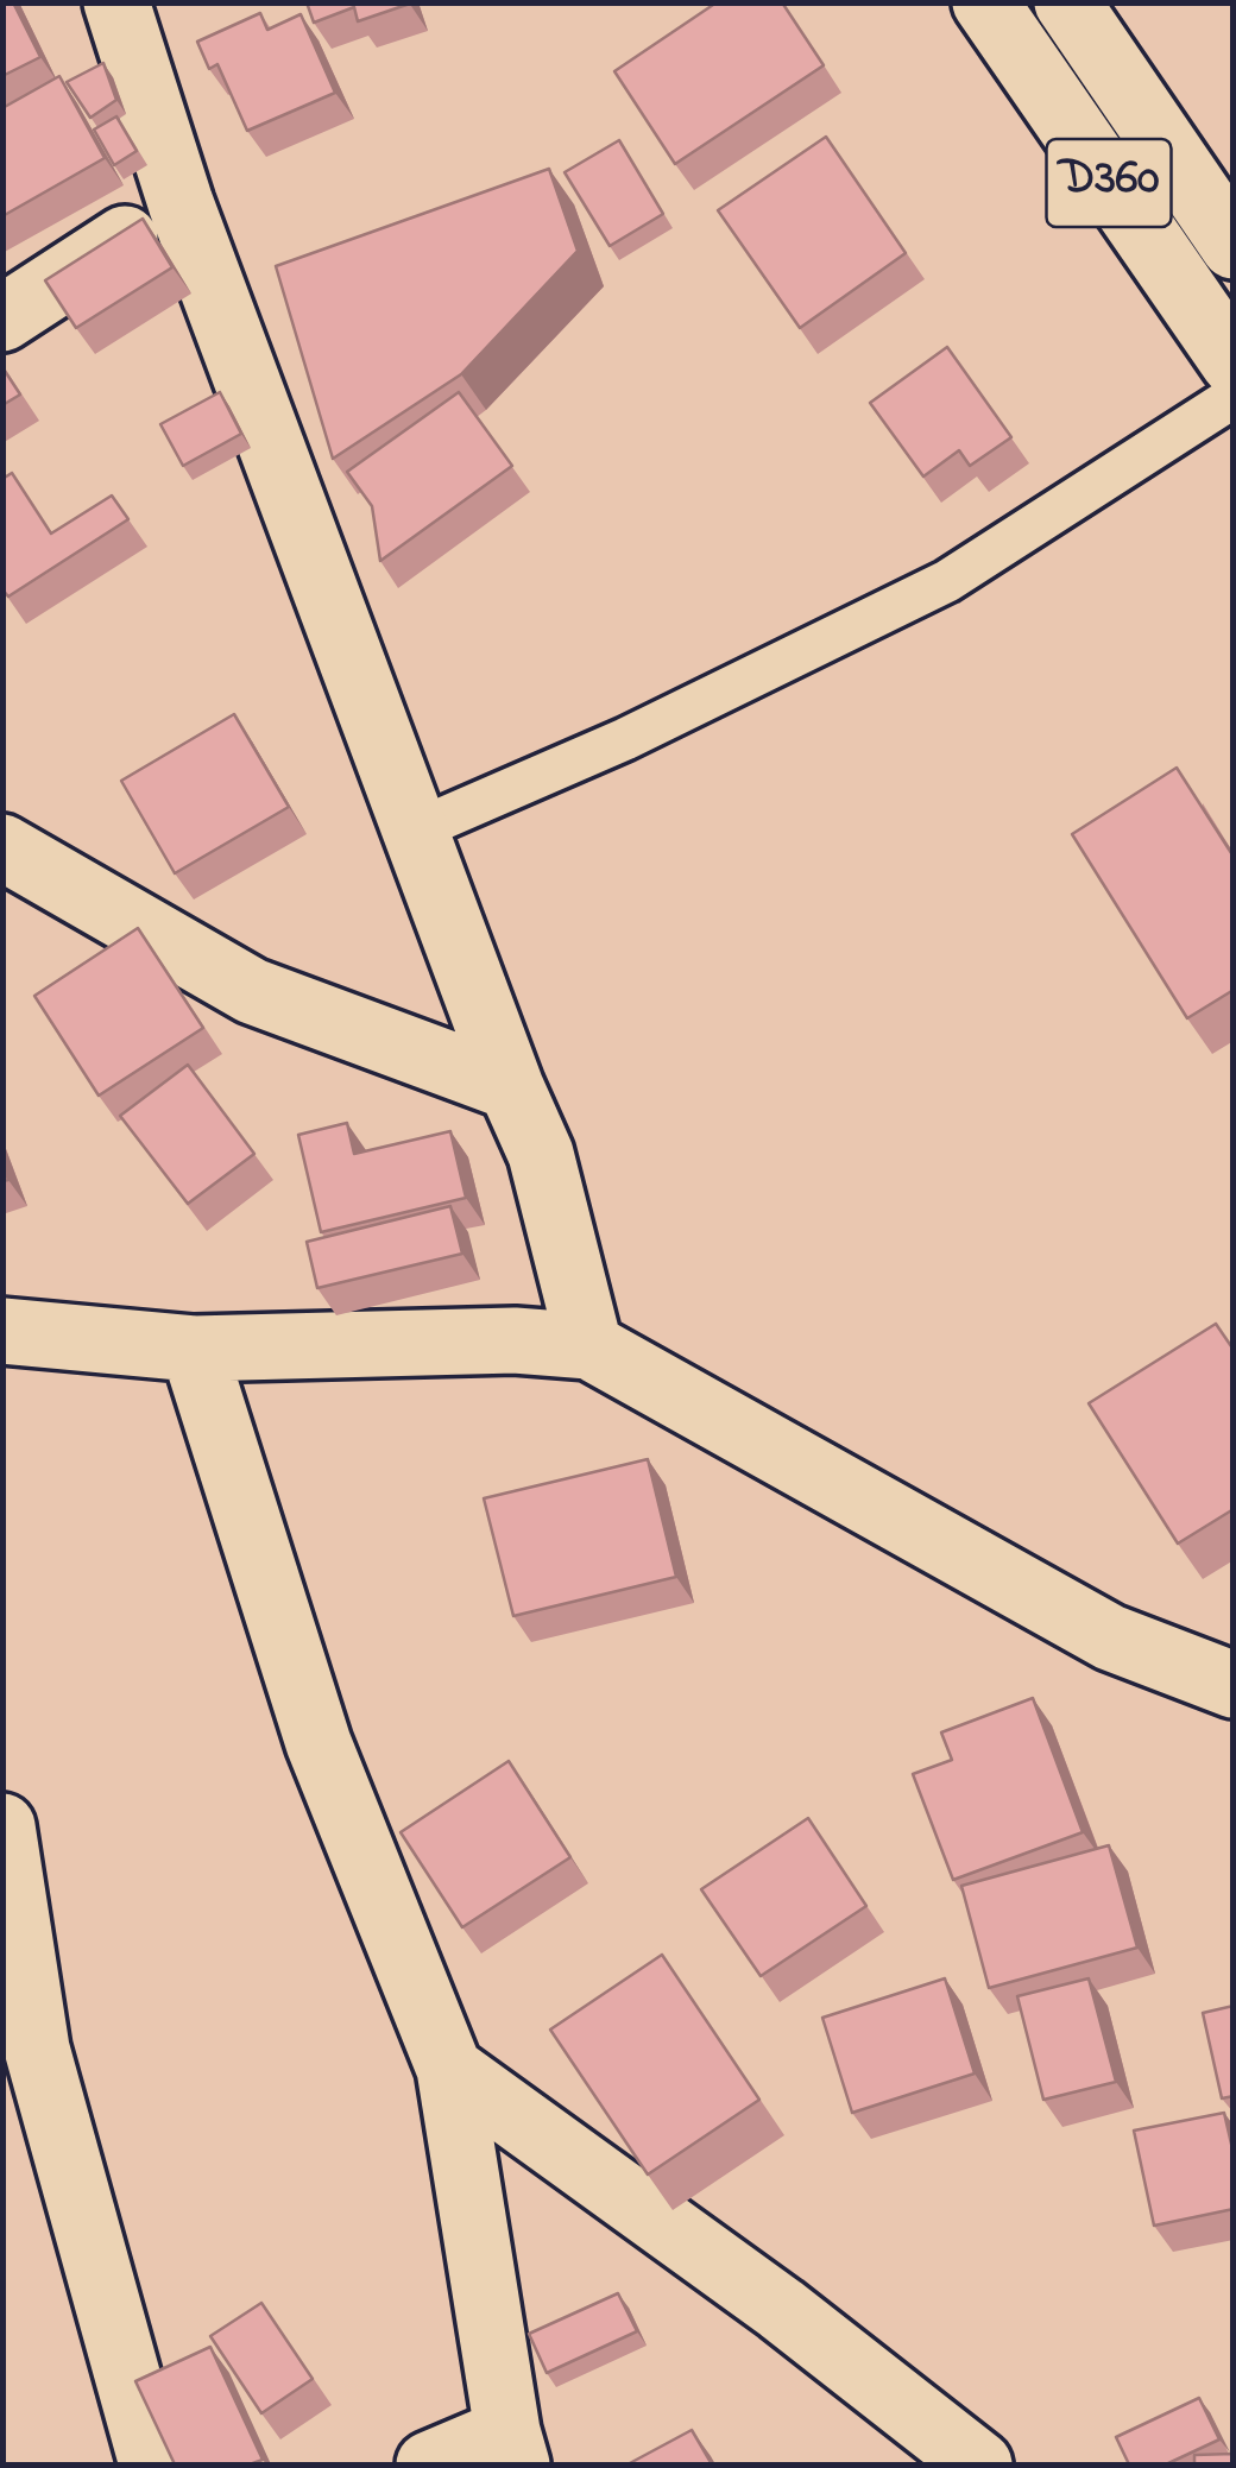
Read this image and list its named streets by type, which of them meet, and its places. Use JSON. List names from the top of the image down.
{
  "streets": {
    "main road": ["D360"]
  }
}
